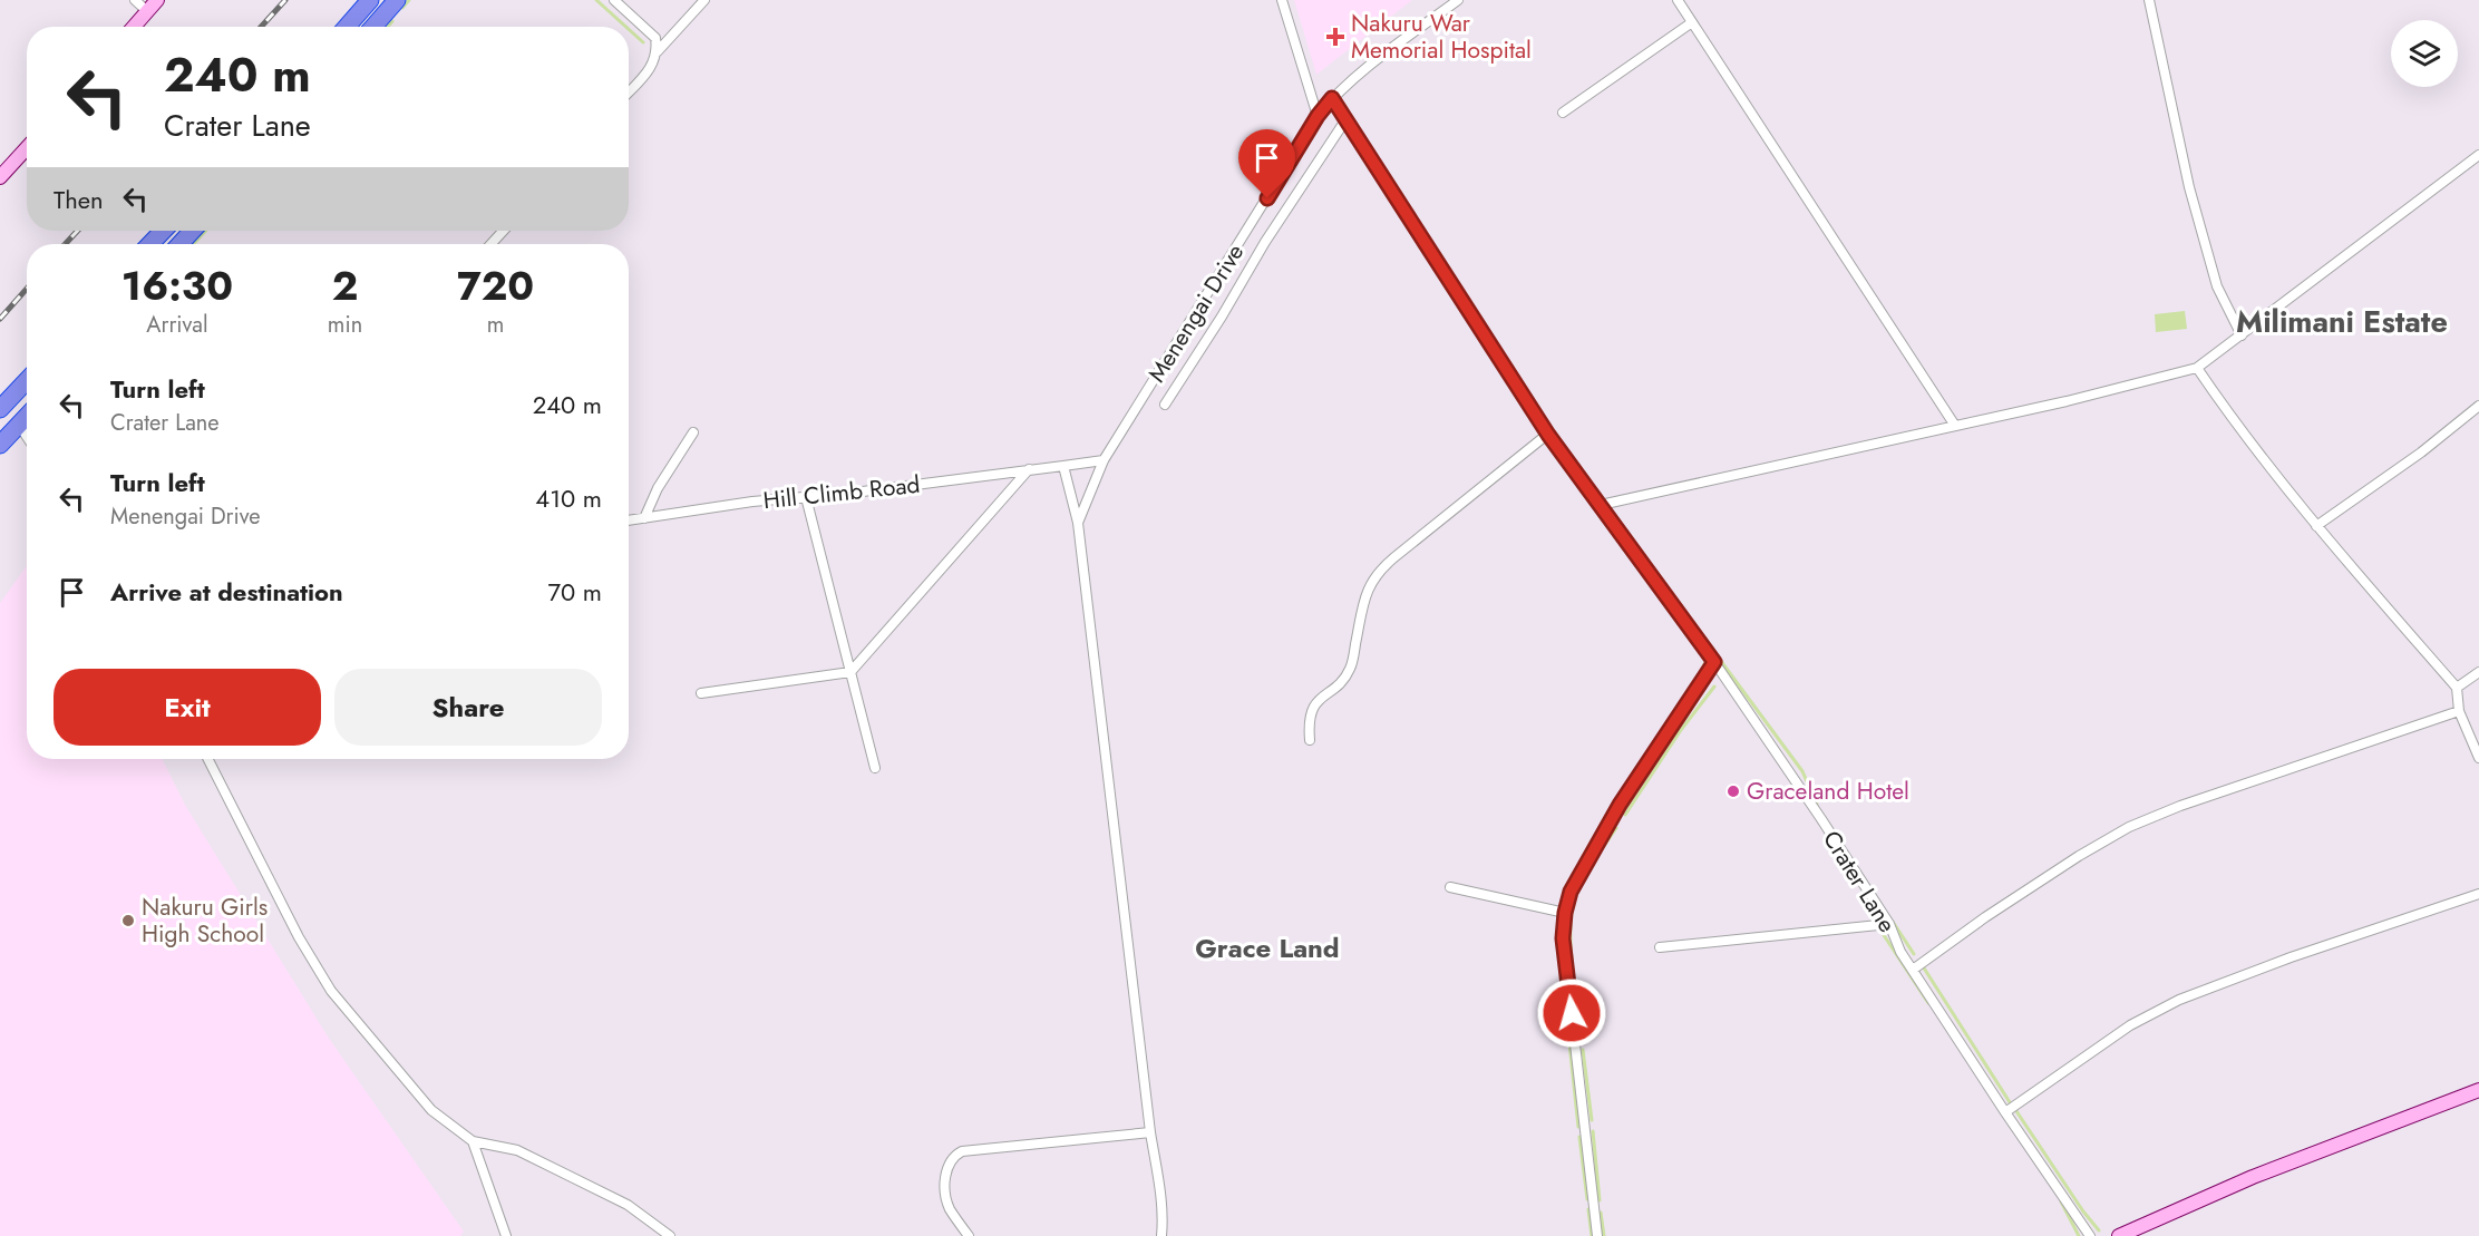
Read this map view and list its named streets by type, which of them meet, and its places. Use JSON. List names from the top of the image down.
{
  "streets": {
    "street": ["Menengai Drive", "Hill Climb Road", "Crater Lane"]
  },
  "crossings": [
    ["Menengai Drive", "Hill Climb Road"],
    ["Menengai Drive", "Crater Lane"]
  ],
  "districts": ["Milimani Estate", "Grace Land"],
  "places": {
    "health": ["Nakuru War Memorial Hospital"],
    "other": ["Graceland Hotel", "Nakuru Girls High School"]
  },
  "page": {
    "turn": ["240 m", "Crater Lane"],
    "then": "Then",
    "eta": [
      "16:30",
      "Arrival",
      "2",
      "min",
      "720",
      "m"
    ],
    "list": [
      {
        "name": "Turn left",
        "note": "Crater Lane",
        "value": "240 m"
      },
      {
        "name": "Turn left",
        "note": "Menengai Drive",
        "value": "410 m"
      },
      {
        "name": "Arrive at destination",
        "value": "70 m"
      }
    ],
    "buttons": ["Exit", "Share"]
  }
}
